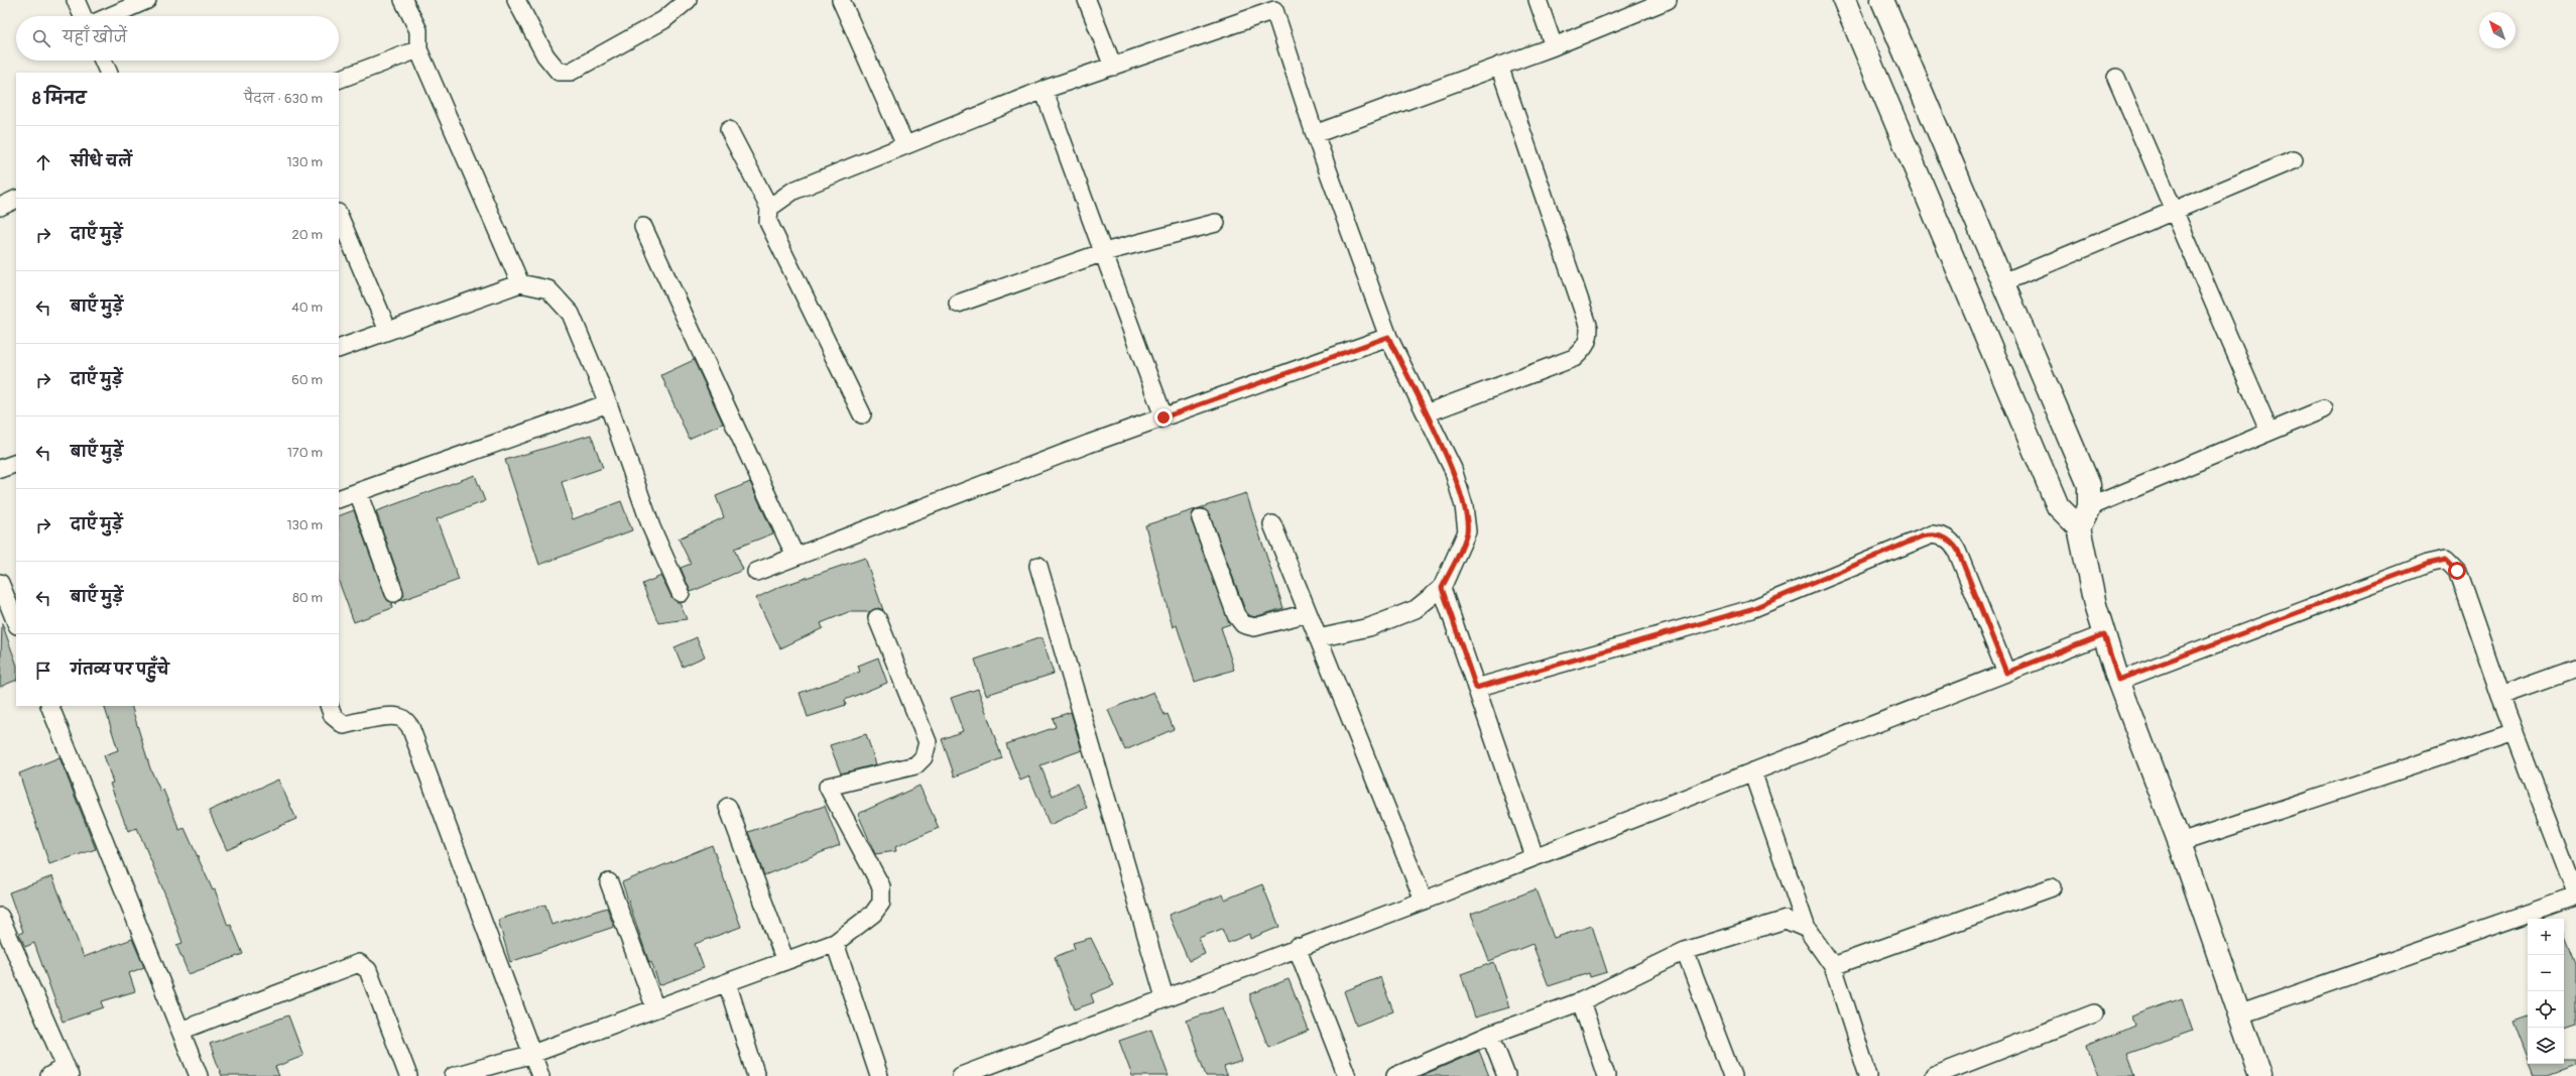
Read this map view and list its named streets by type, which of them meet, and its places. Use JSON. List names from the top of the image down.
{
  "north": "top left",
  "page": {
    "search": "यहाँ खोजें",
    "heading": ["8 मिनट", "पैदल · 630 m"],
    "list": [
      ["सीधे चलें", "130 m"],
      ["दाएँ मुड़ें", "20 m"],
      ["बाएँ मुड़ें", "40 m"],
      ["दाएँ मुड़ें", "60 m"],
      ["बाएँ मुड़ें", "170 m"],
      ["दाएँ मुड़ें", "130 m"],
      ["बाएँ मुड़ें", "80 m"],
      "गंतव्य पर पहुँचे"
    ],
    "map_buttons": ["+", "−"]
  }
}
